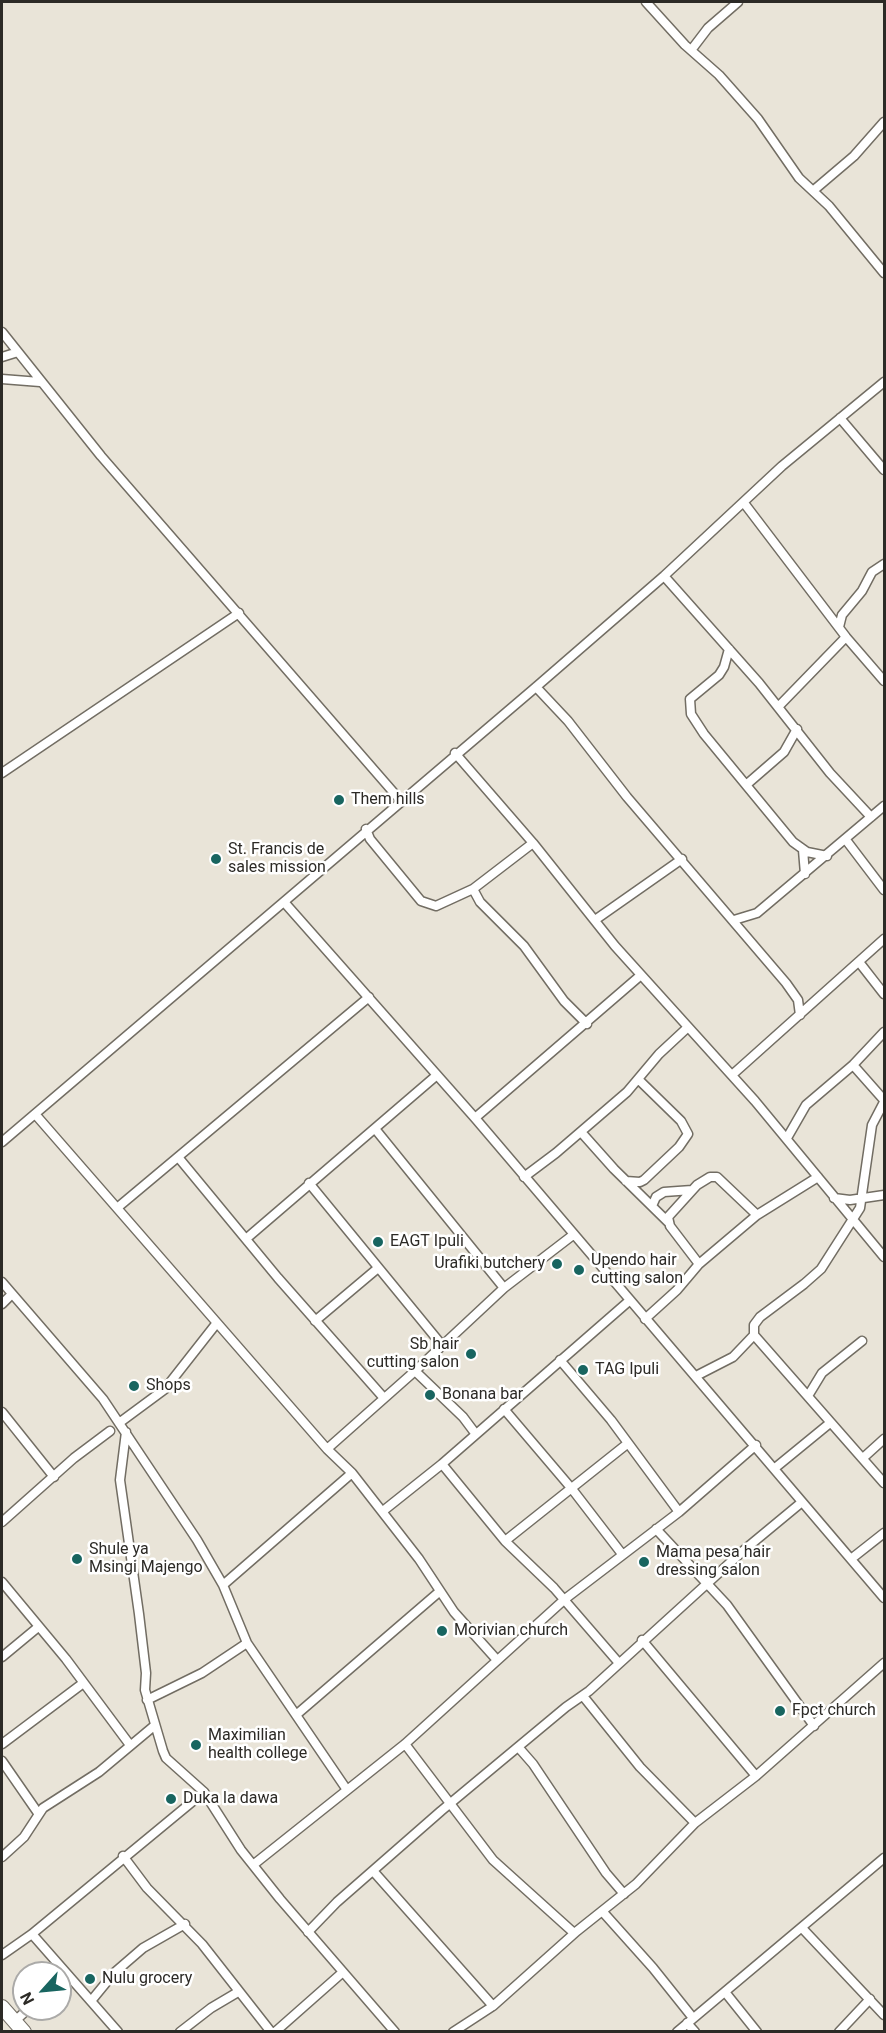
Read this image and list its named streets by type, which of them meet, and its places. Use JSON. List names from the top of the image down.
{
  "places": [
    "Them hills",
    "St. Francis de sales mission",
    "EAGT Ipuli",
    "Urafiki butchery",
    "Upendo hair cutting salon",
    "Sb hair cutting salon",
    "TAG Ipuli",
    "Shops",
    "Bonana bar",
    "Shule ya Msingi Majengo",
    "Mama pesa hair dressing salon",
    "Morivian church",
    "Fpct church",
    "Maximilian health college",
    "Duka la dawa",
    "Nulu grocery"
  ],
  "north": "bottom left"
}
